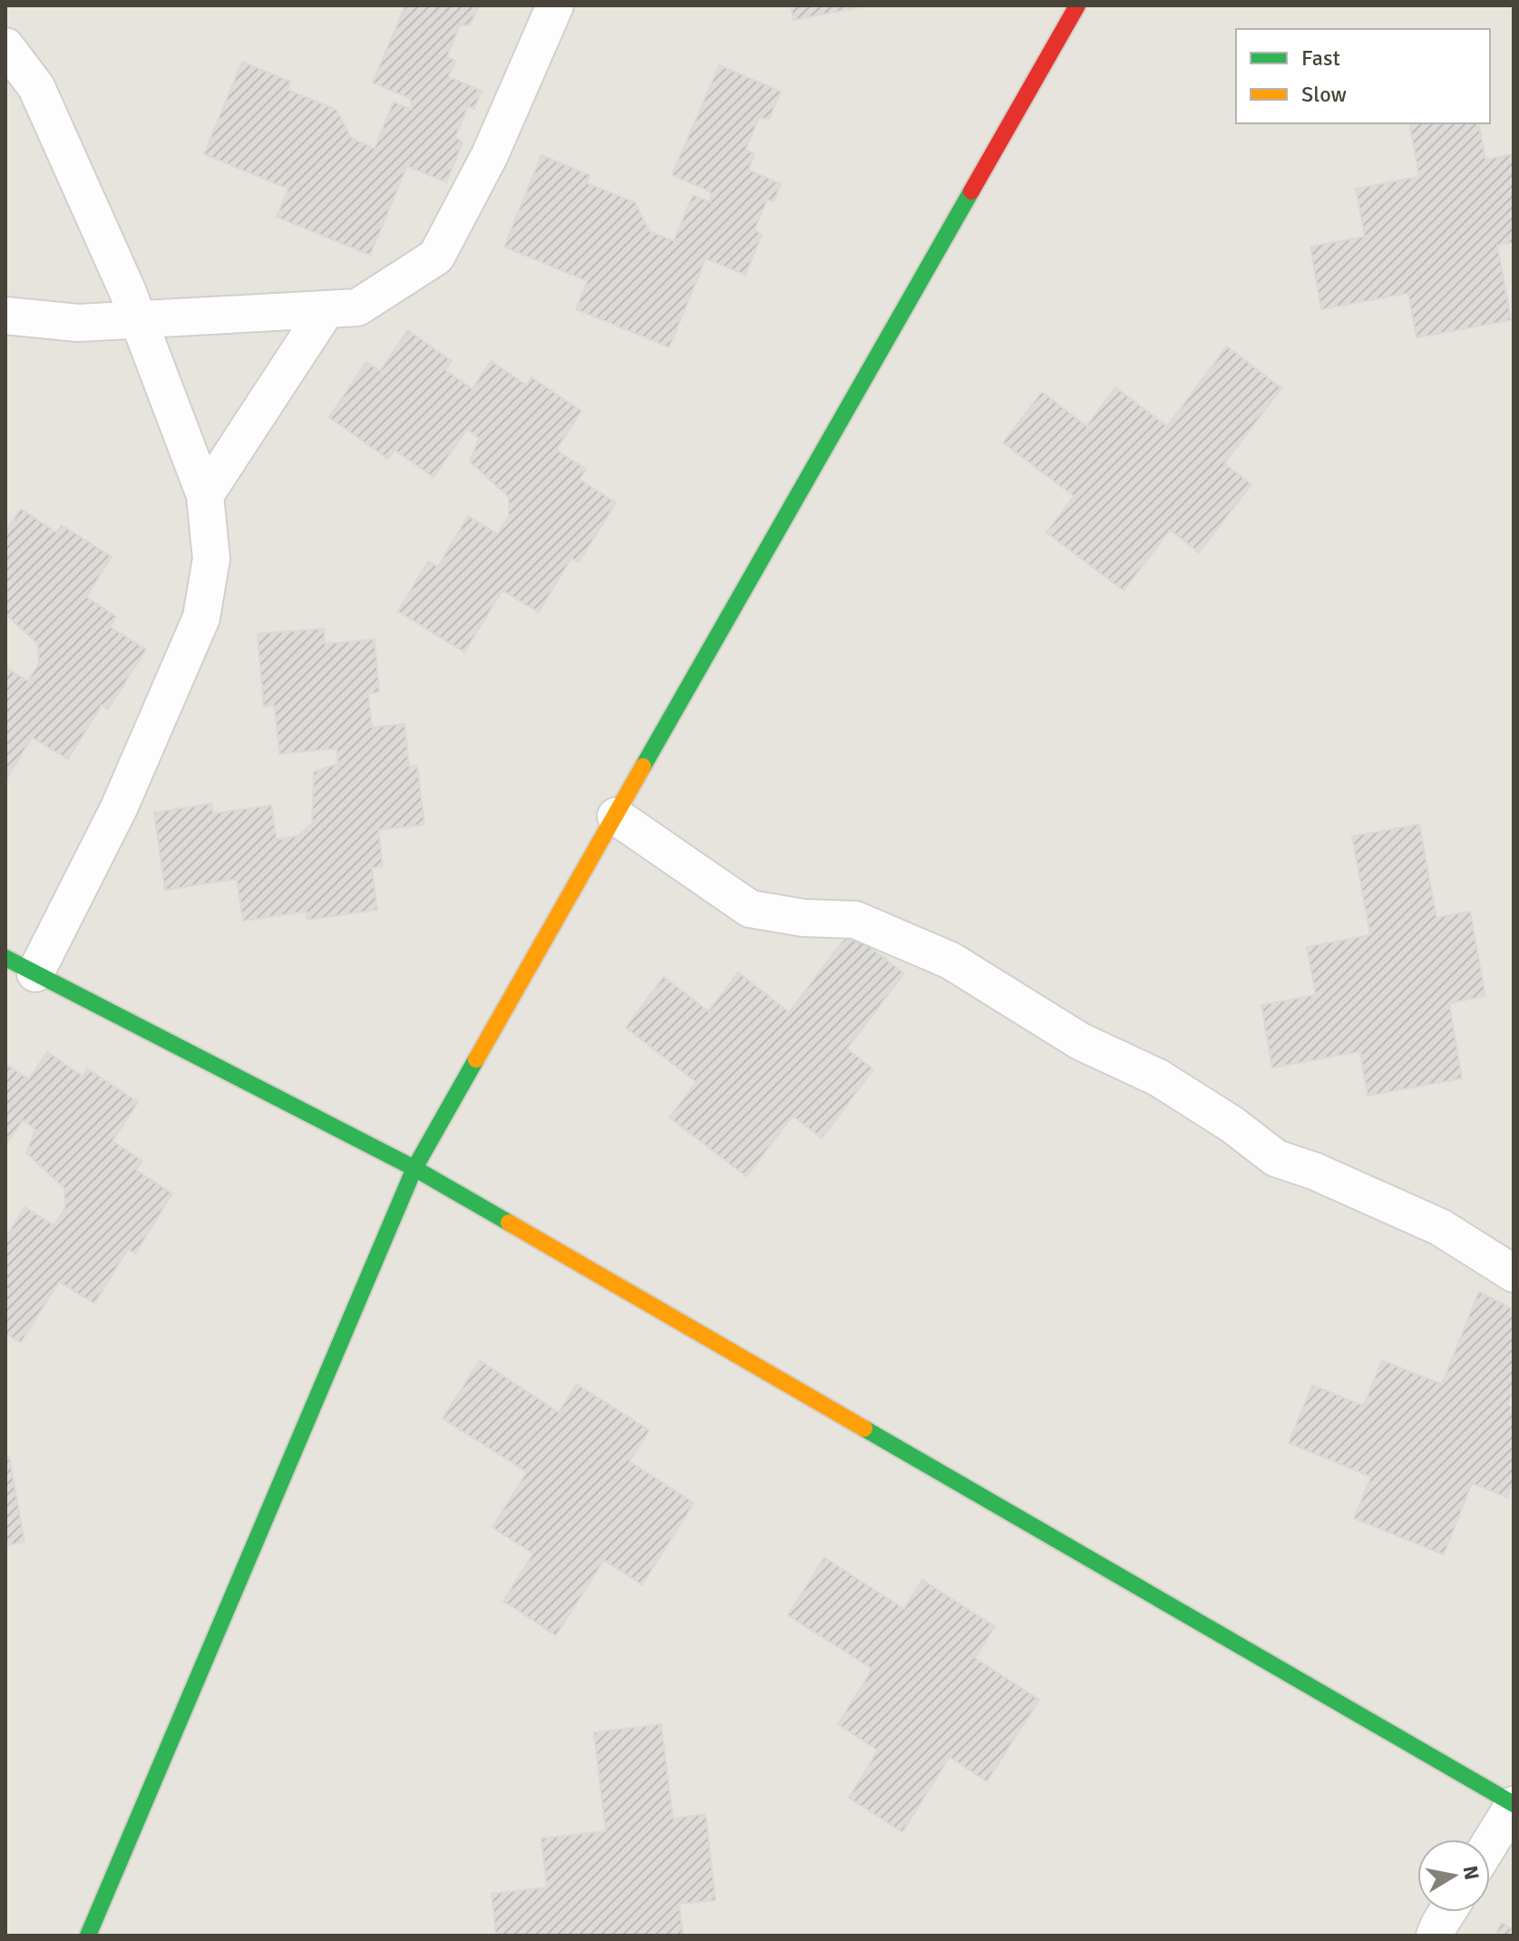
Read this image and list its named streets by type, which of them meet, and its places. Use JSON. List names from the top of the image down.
{
  "legend": ["Fast", "Slow"],
  "north": "right"
}
